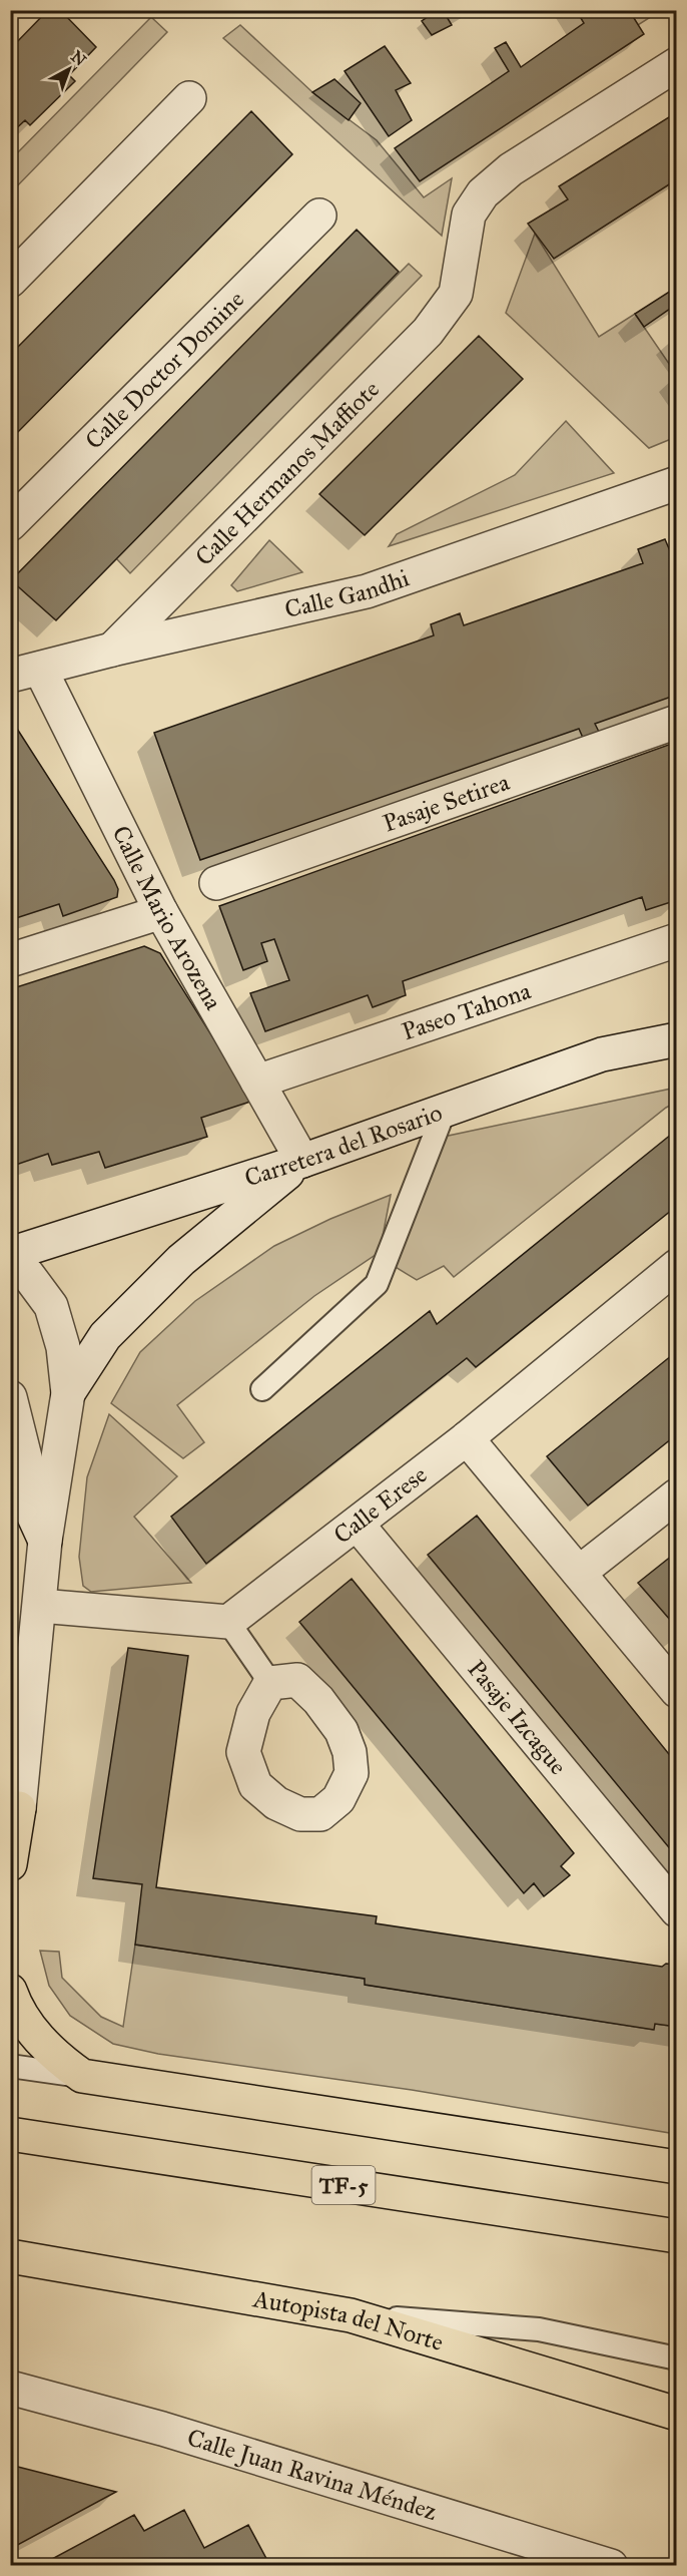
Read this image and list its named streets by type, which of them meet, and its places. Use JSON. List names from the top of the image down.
{
  "streets": {
    "highway": ["TF-5", "Autopista del Norte"],
    "street": [
      "Calle Doctor Domine",
      "Calle Hermanos Maffiote",
      "Calle Gandhi",
      "Pasaje Setirea",
      "Calle Mario Arozena",
      "Paseo Tahona",
      "Carretera del Rosario",
      "Calle Erese",
      "Pasaje Izcague",
      "Calle Juan Ravina Méndez"
    ]
  },
  "crossings": [
    ["Calle Hermanos Maffiote", "Calle Gandhi"],
    ["Calle Gandhi", "Calle Mario Arozena"],
    ["Calle Mario Arozena", "Paseo Tahona"],
    ["Calle Mario Arozena", "Carretera del Rosario"],
    ["Calle Erese", "Pasaje Izcague"]
  ],
  "north": "top right"
}
